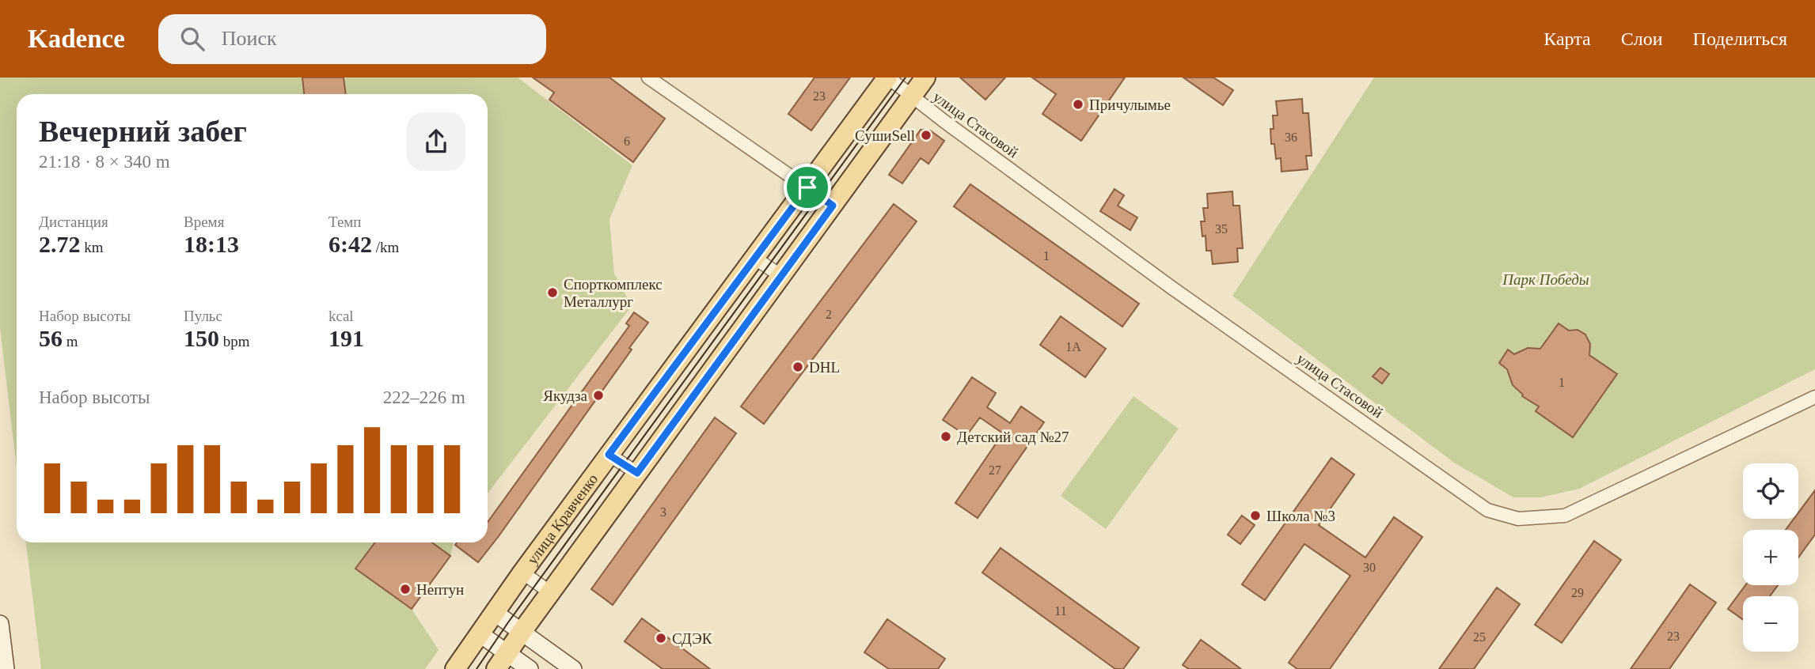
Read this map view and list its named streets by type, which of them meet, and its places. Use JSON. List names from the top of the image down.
{
  "streets": {
    "main road": ["улица Кравченко"],
    "street": ["улица Стасовой"]
  },
  "crossings": [
    ["улица Стасовой", "улица Кравченко"]
  ],
  "parks": ["Парк Победы"],
  "places": [
    "Причулымье",
    "СушиSell",
    "Спорткомплекс Металлург",
    "DHL",
    "Якудза",
    "Детский сад №27",
    "Школа №3",
    "Нептун",
    "СДЭК"
  ],
  "house_numbers": [
    "23",
    "36",
    "6",
    "35",
    "1",
    "2",
    "1А",
    "1",
    "27",
    "3",
    "30",
    "29",
    "11",
    "23",
    "25"
  ],
  "page": {
    "header": "Kadence",
    "search": "Поиск",
    "nav": ["Карта", "Слои", "Поделиться"],
    "heading": ["Вечерний забег", "21:18 · 8 × 340 m"],
    "stats": [
      ["Дистанция", "2.72 km"],
      ["Время", "18:13"],
      ["Темп", "6:42 /km"],
      ["Набор высоты", "56 m"],
      ["Пульс", "150 bpm"],
      ["kcal", "191"]
    ],
    "chart": ["Набор высоты", "222–226 m"],
    "map_buttons": ["+", "−"]
  }
}
